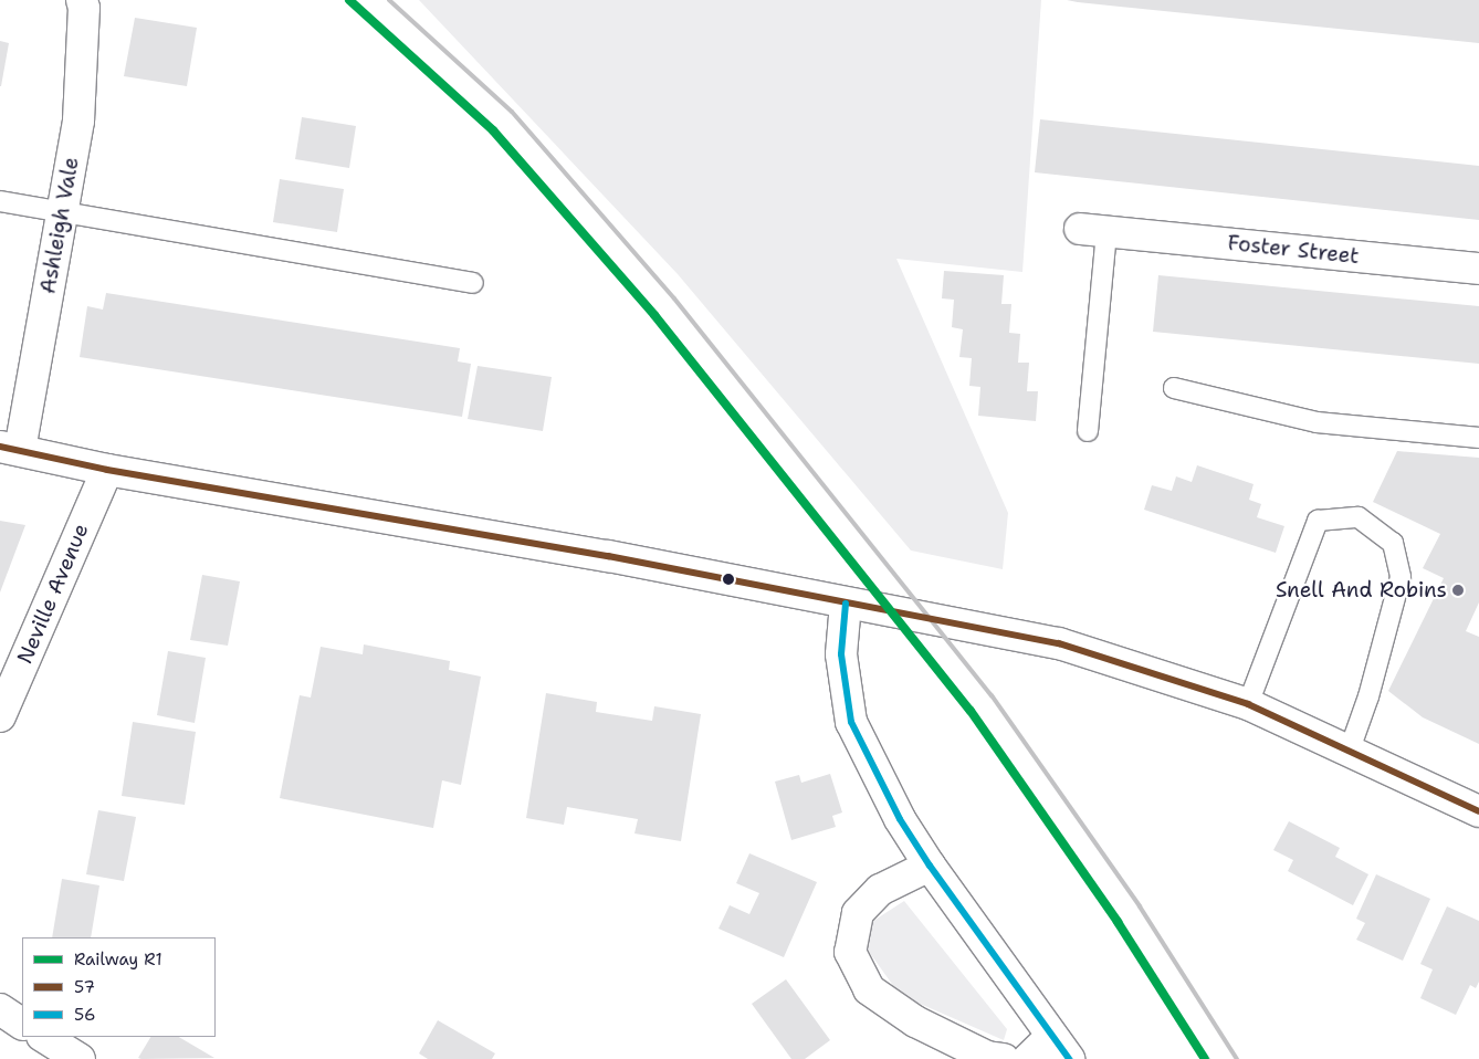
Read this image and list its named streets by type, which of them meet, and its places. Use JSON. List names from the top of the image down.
{
  "streets": {
    "main road": ["Ashleigh Vale", "Foster Street", "Neville Avenue"]
  },
  "places": ["Snell And Robins"],
  "lines": ["rail line R1", "transit line 57", "transit line 56"],
  "legend": ["Railway R1", "57", "56"]
}
